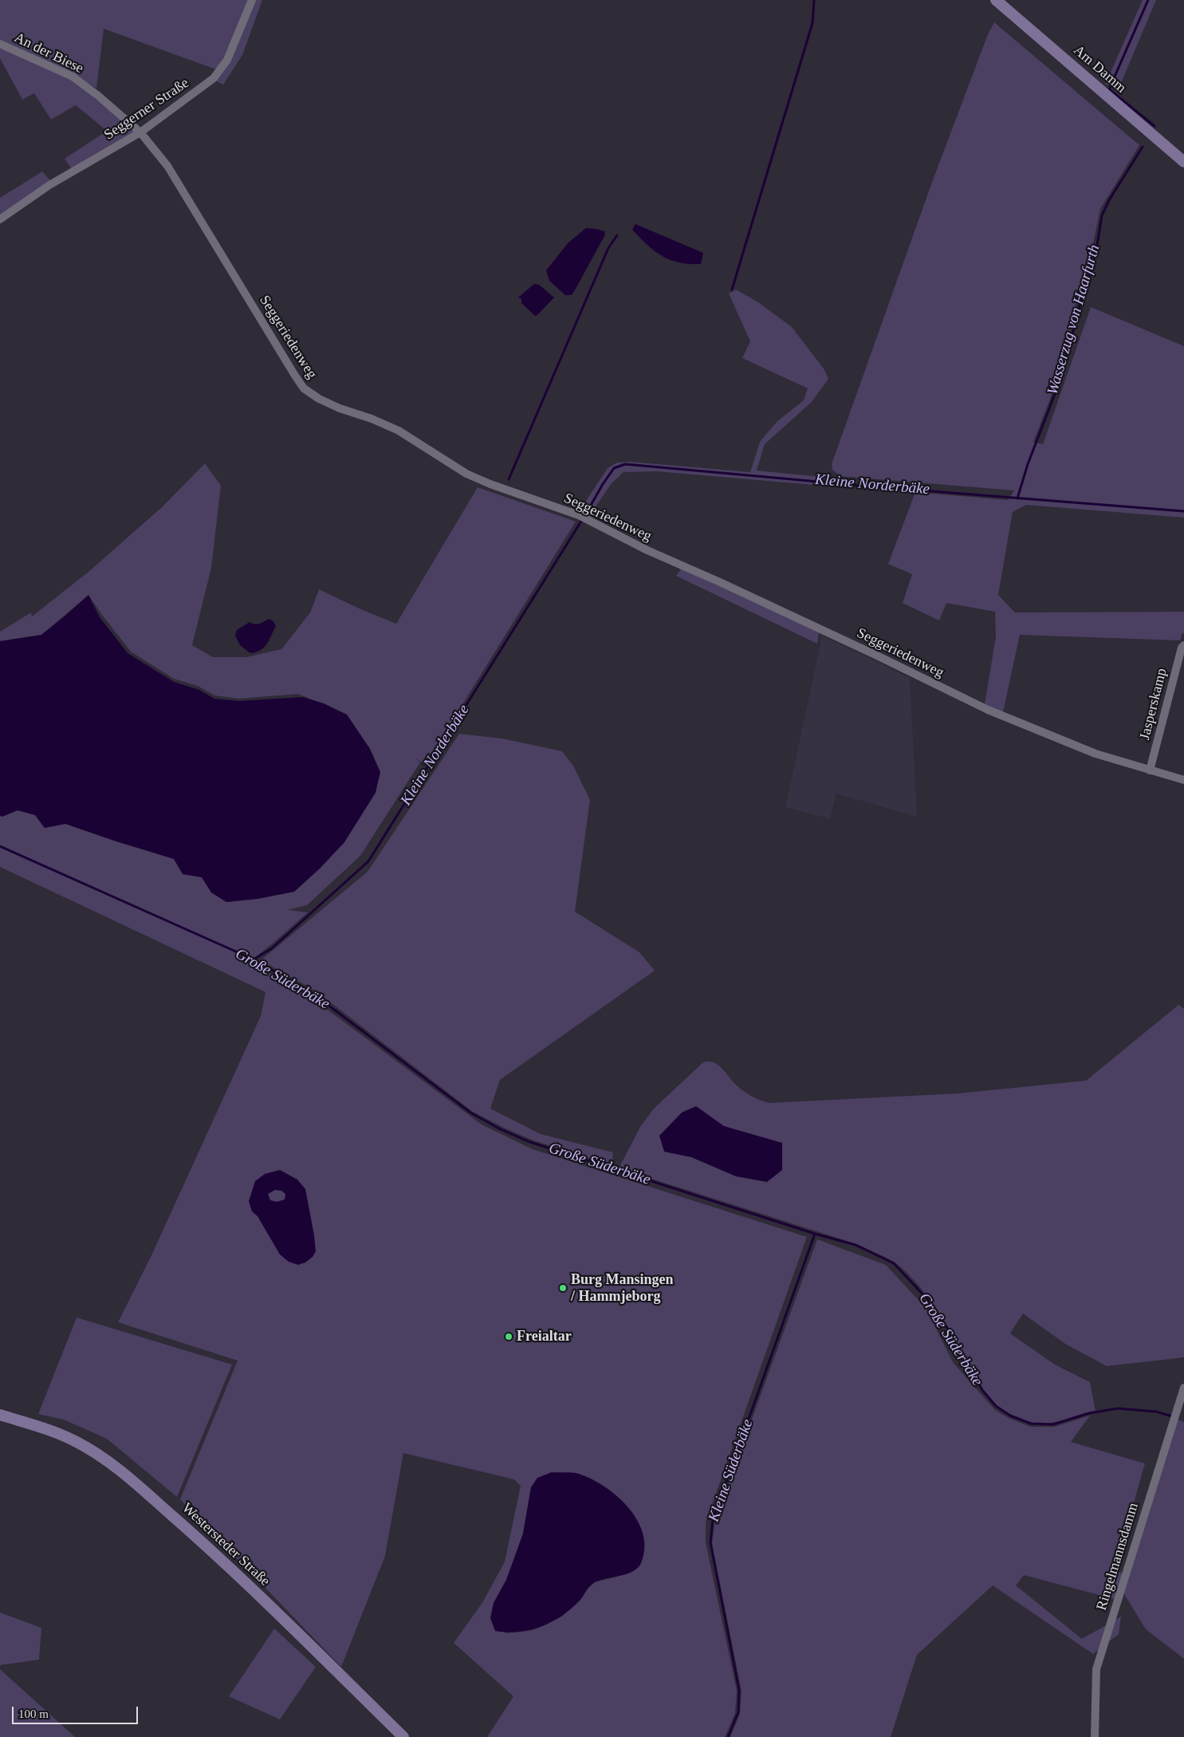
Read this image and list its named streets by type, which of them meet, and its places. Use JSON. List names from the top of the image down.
{
  "streets": {
    "main road": ["Am Damm", "Westersteder Straße"],
    "street": [
      "An der Biese",
      "Seggerner Straße",
      "Seggeriedenweg",
      "Jasperskamp",
      "Ringelmannsdamm"
    ]
  },
  "crossings": [
    ["An der Biese", "Seggerner Straße"],
    ["An der Biese", "Seggeriedenweg"],
    ["Seggerner Straße", "Seggeriedenweg"],
    ["Seggeriedenweg", "Jasperskamp"]
  ],
  "water": [
    "Wasserzug von Haarfurth",
    "Kleine Norderbäke",
    "Große Süderbäke",
    "Kleine Süderbäke"
  ],
  "places": ["Burg Mansingen / Hammjeborg", "Freialtar"],
  "scale_bar": "100 m"
}
